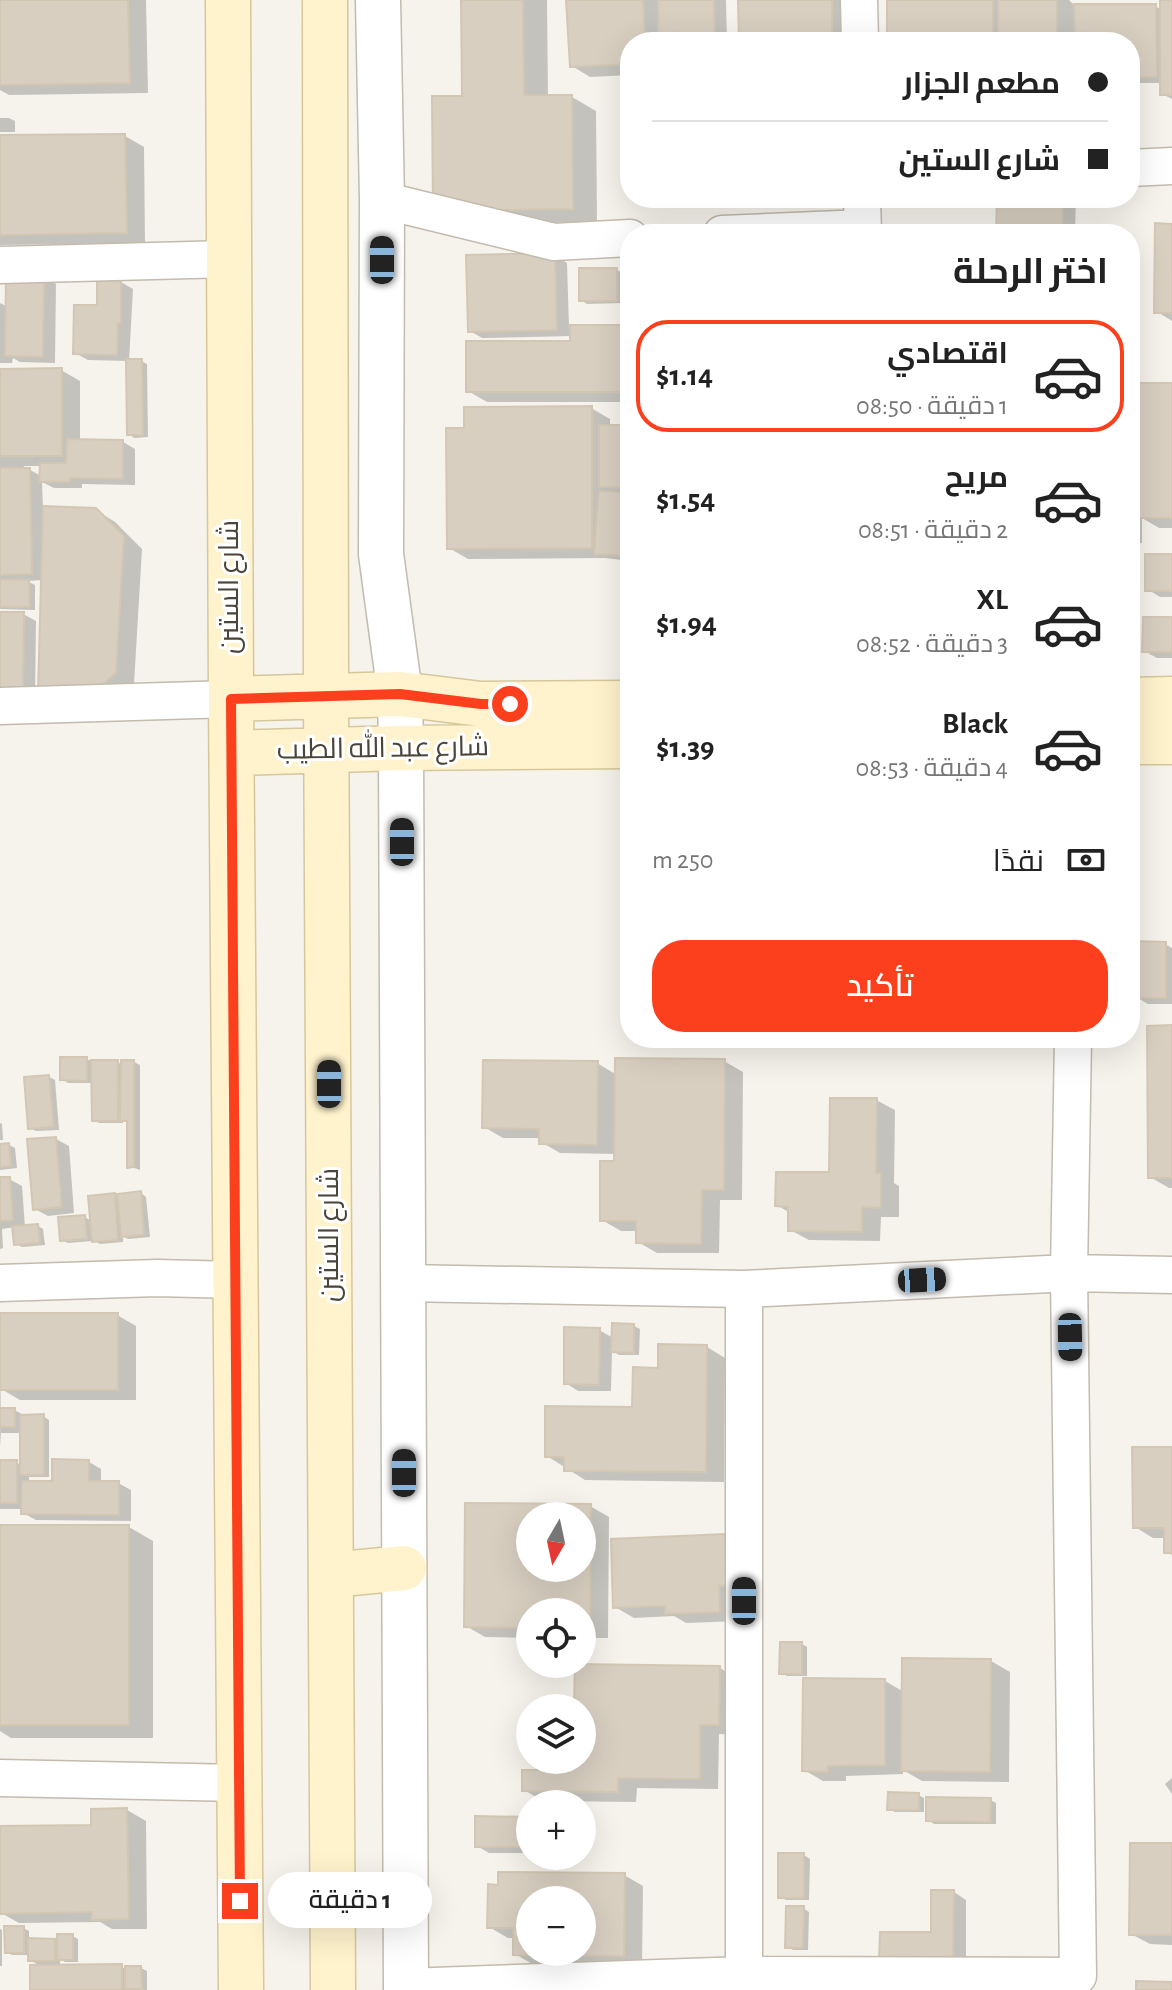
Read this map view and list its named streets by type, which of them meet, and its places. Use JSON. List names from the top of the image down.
{
  "streets": {
    "main road": ["شارع الستين", "شارع عبد الله الطيب"]
  },
  "crossings": [
    ["شارع الستين", "شارع عبد الله الطيب"]
  ],
  "north": "bottom",
  "page": {
    "banner": ["مطعم الجزار", "شارع الستين"],
    "heading": "اختر الرحلة",
    "list": [
      {
        "name": "اقتصادي",
        "note": "1 دقيقة · 08:50",
        "value": "$1.14"
      },
      {
        "name": "مريح",
        "note": "2 دقيقة · 08:51",
        "value": "$1.54"
      },
      {
        "name": "XL",
        "note": "3 دقيقة · 08:52",
        "value": "$1.94"
      },
      {
        "name": "Black",
        "note": "4 دقيقة · 08:53",
        "value": "$1.39"
      }
    ],
    "pay": ["نقدًا", "250 m"],
    "buttons": "تأكيد",
    "map_buttons": ["+", "−"],
    "bubble": "1 دقيقة"
  }
}
